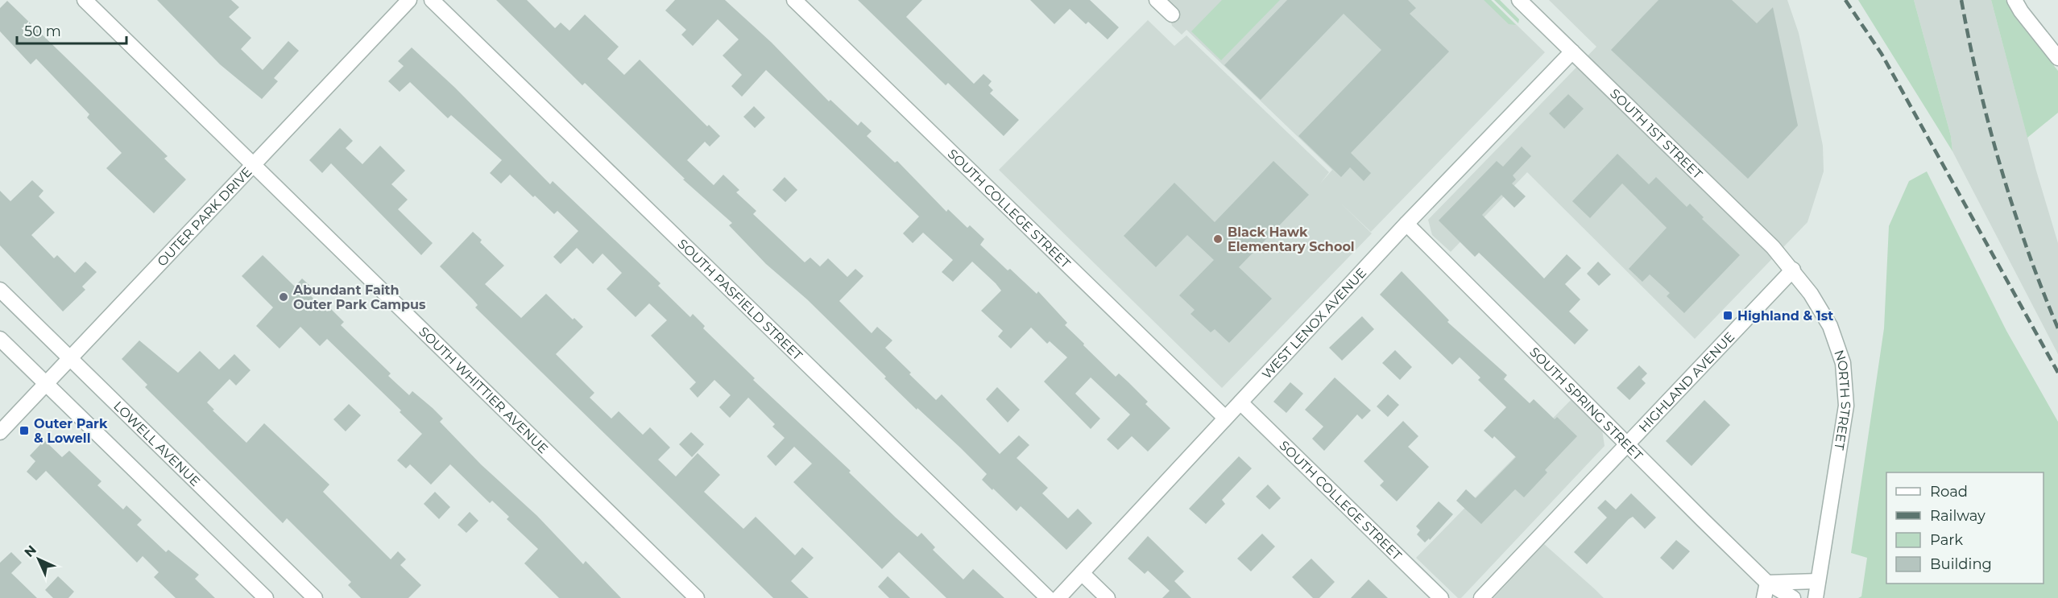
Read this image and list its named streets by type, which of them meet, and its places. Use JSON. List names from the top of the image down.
{
  "streets": {
    "street": [
      "SOUTH 1ST STREET",
      "SOUTH COLLEGE STREET",
      "OUTER PARK DRIVE",
      "SOUTH PASFIELD STREET",
      "WEST LENOX AVENUE",
      "HIGHLAND AVENUE",
      "SOUTH WHITTIER AVENUE",
      "NORTH STREET",
      "SOUTH SPRING STREET",
      "LOWELL AVENUE"
    ]
  },
  "crossings": [
    ["SOUTH 1ST STREET", "WEST LENOX AVENUE"],
    ["SOUTH 1ST STREET", "HIGHLAND AVENUE"],
    ["SOUTH 1ST STREET", "NORTH STREET"],
    ["SOUTH COLLEGE STREET", "WEST LENOX AVENUE"],
    ["OUTER PARK DRIVE", "SOUTH WHITTIER AVENUE"],
    ["OUTER PARK DRIVE", "LOWELL AVENUE"],
    ["WEST LENOX AVENUE", "SOUTH SPRING STREET"],
    ["HIGHLAND AVENUE", "NORTH STREET"],
    ["HIGHLAND AVENUE", "SOUTH SPRING STREET"]
  ],
  "places": {
    "other": ["Black Hawk Elementary School", "Abundant Faith Outer Park Campus"],
    "transit": ["Highland & 1st", "Outer Park & Lowell"]
  },
  "legend": [
    "Road",
    "Railway",
    "Park",
    "Building"
  ],
  "scale_bar": "50 m",
  "north": "top left"
}
